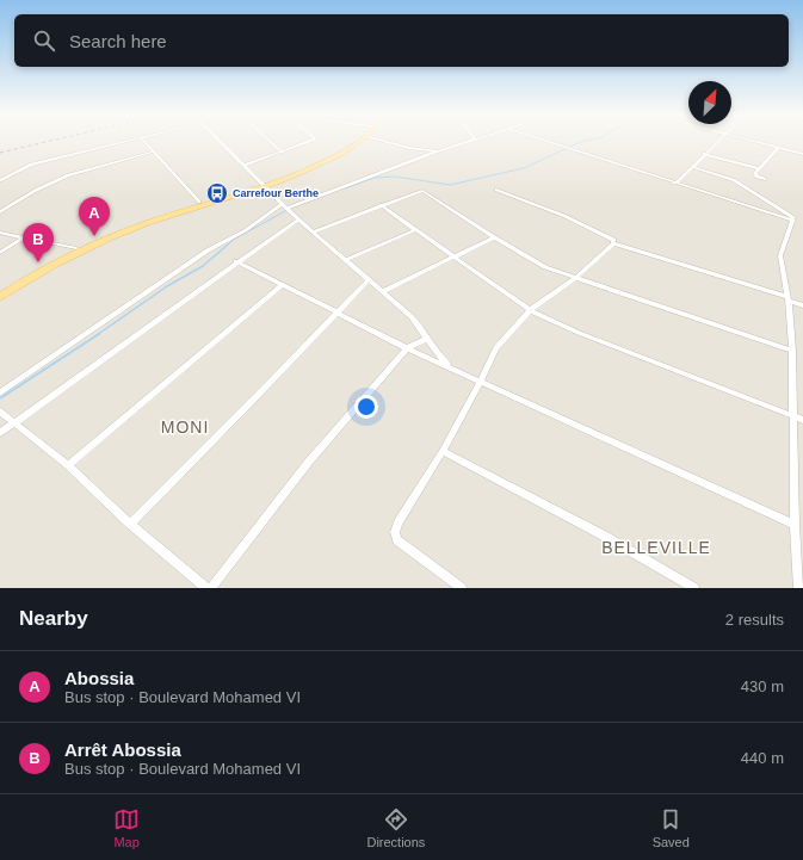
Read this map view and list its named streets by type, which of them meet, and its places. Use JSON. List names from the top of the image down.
{
  "districts": ["MONI", "BELLEVILLE"],
  "places": {
    "bus stop": ["Carrefour Berthe"]
  },
  "north": "top right",
  "page": {
    "search": "Search here",
    "pins": ["A", "B"],
    "heading": ["Nearby", "2 results"],
    "list": [
      {
        "mark": "A",
        "name": "Abossia",
        "note": "Bus stop · Boulevard Mohamed VI",
        "value": "430 m"
      },
      {
        "mark": "B",
        "name": "Arrêt Abossia",
        "note": "Bus stop · Boulevard Mohamed VI",
        "value": "440 m"
      }
    ],
    "nav": ["Map", "Directions", "Saved"]
  }
}
